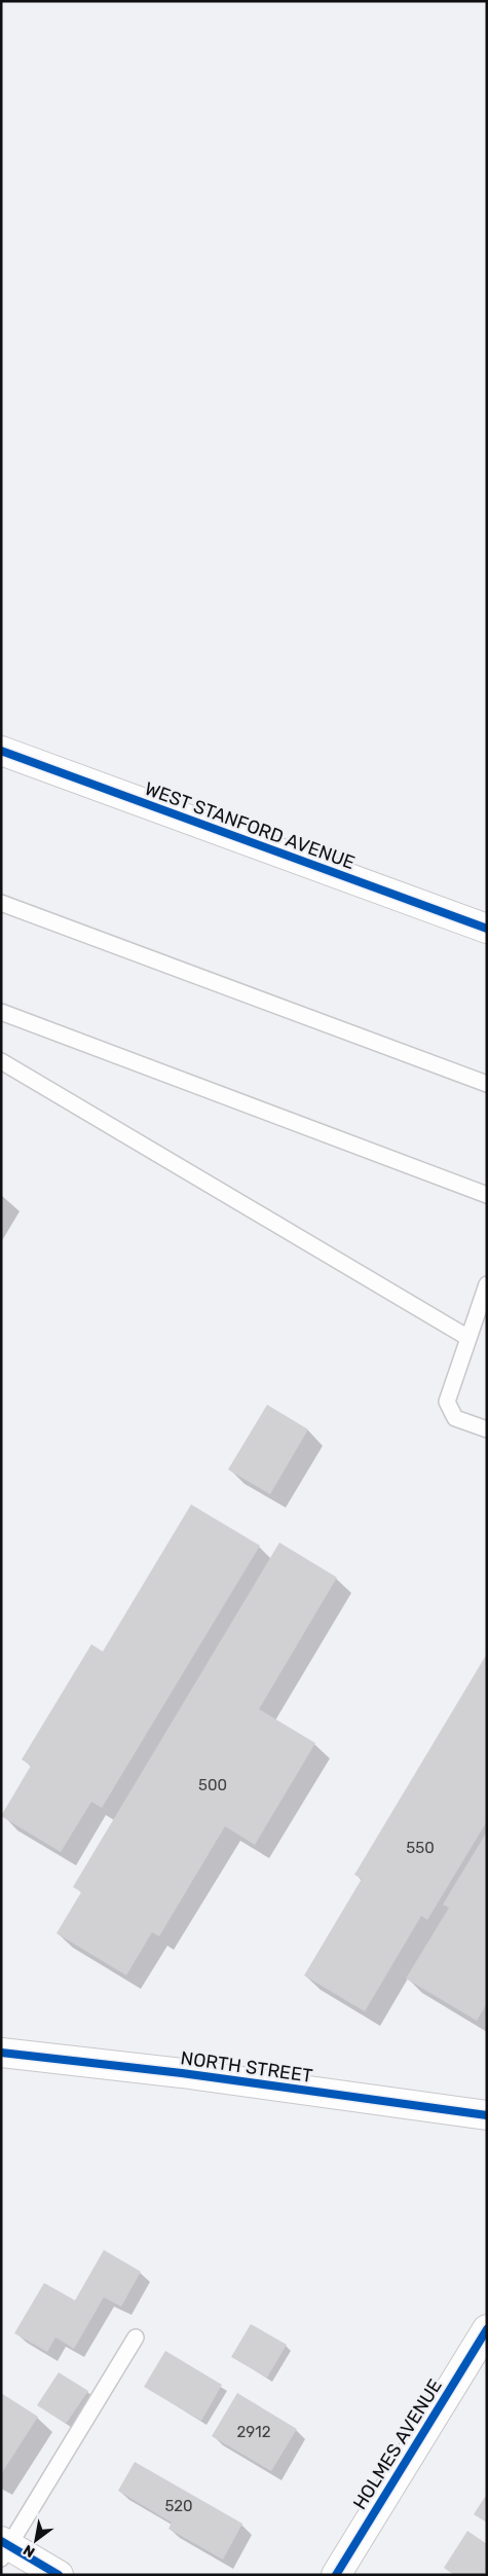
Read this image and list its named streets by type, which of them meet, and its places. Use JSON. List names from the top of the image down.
{
  "streets": {
    "street": ["WEST STANFORD AVENUE", "NORTH STREET", "HOLMES AVENUE"]
  },
  "house_numbers": [
    "500",
    "550",
    "2912",
    "520"
  ],
  "north": "bottom left"
}
